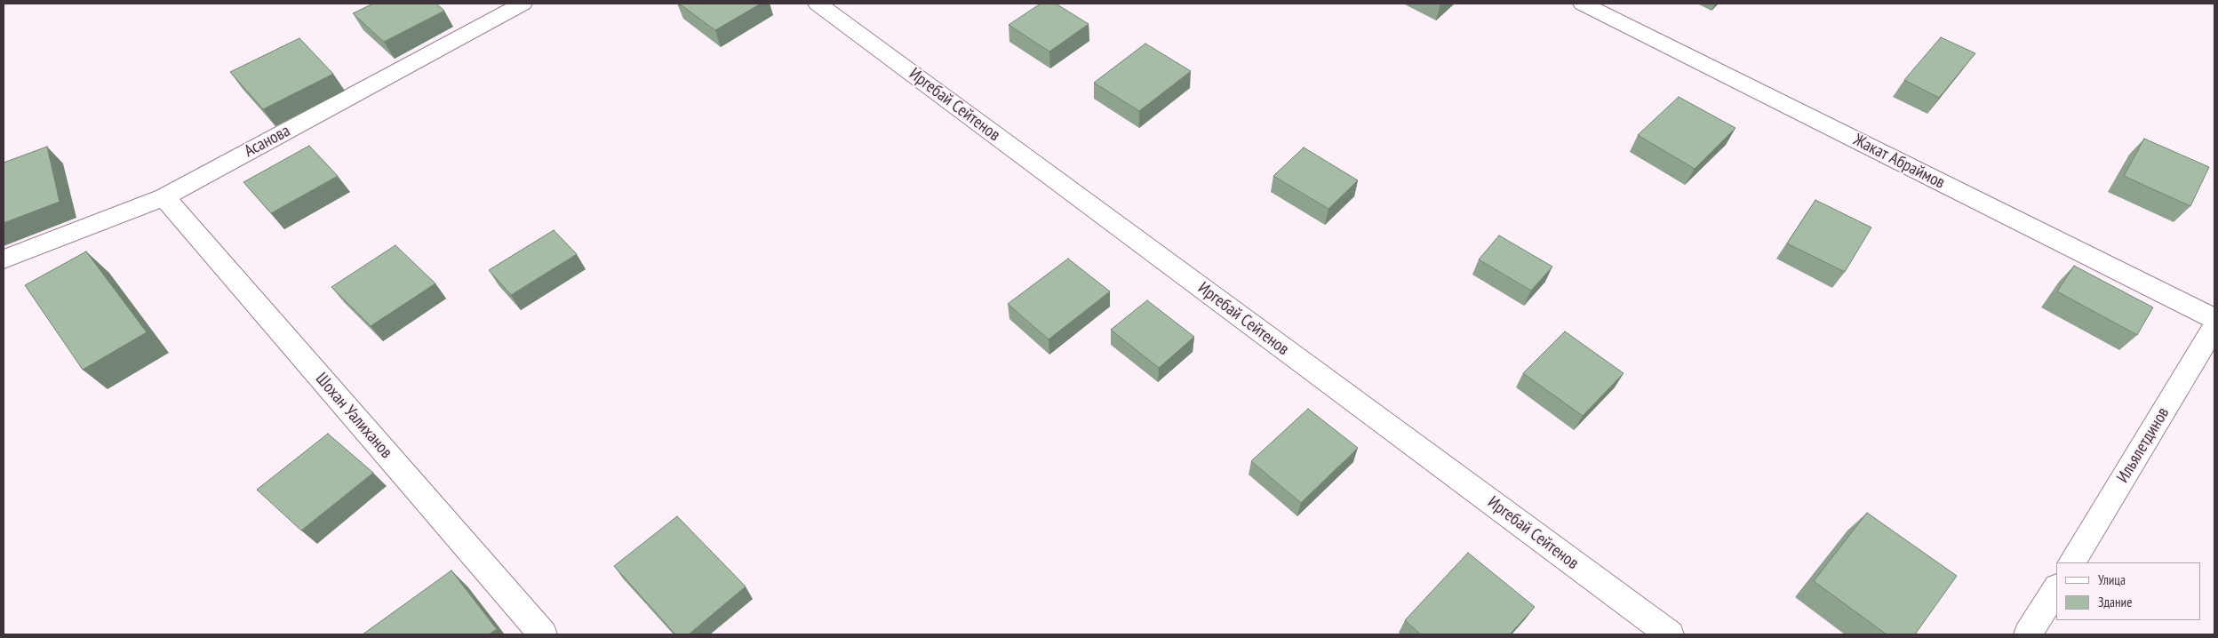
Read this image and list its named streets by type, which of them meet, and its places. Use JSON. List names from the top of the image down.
{
  "streets": {
    "street": [
      "Иргебай Сейтенов",
      "Асанова",
      "Жакат Абраймов",
      "Шохан Уалиханов",
      "Ильялетдинов"
    ]
  },
  "crossings": [
    ["Асанова", "Шохан Уалиханов"]
  ],
  "legend": ["Улица", "Здание"]
}
